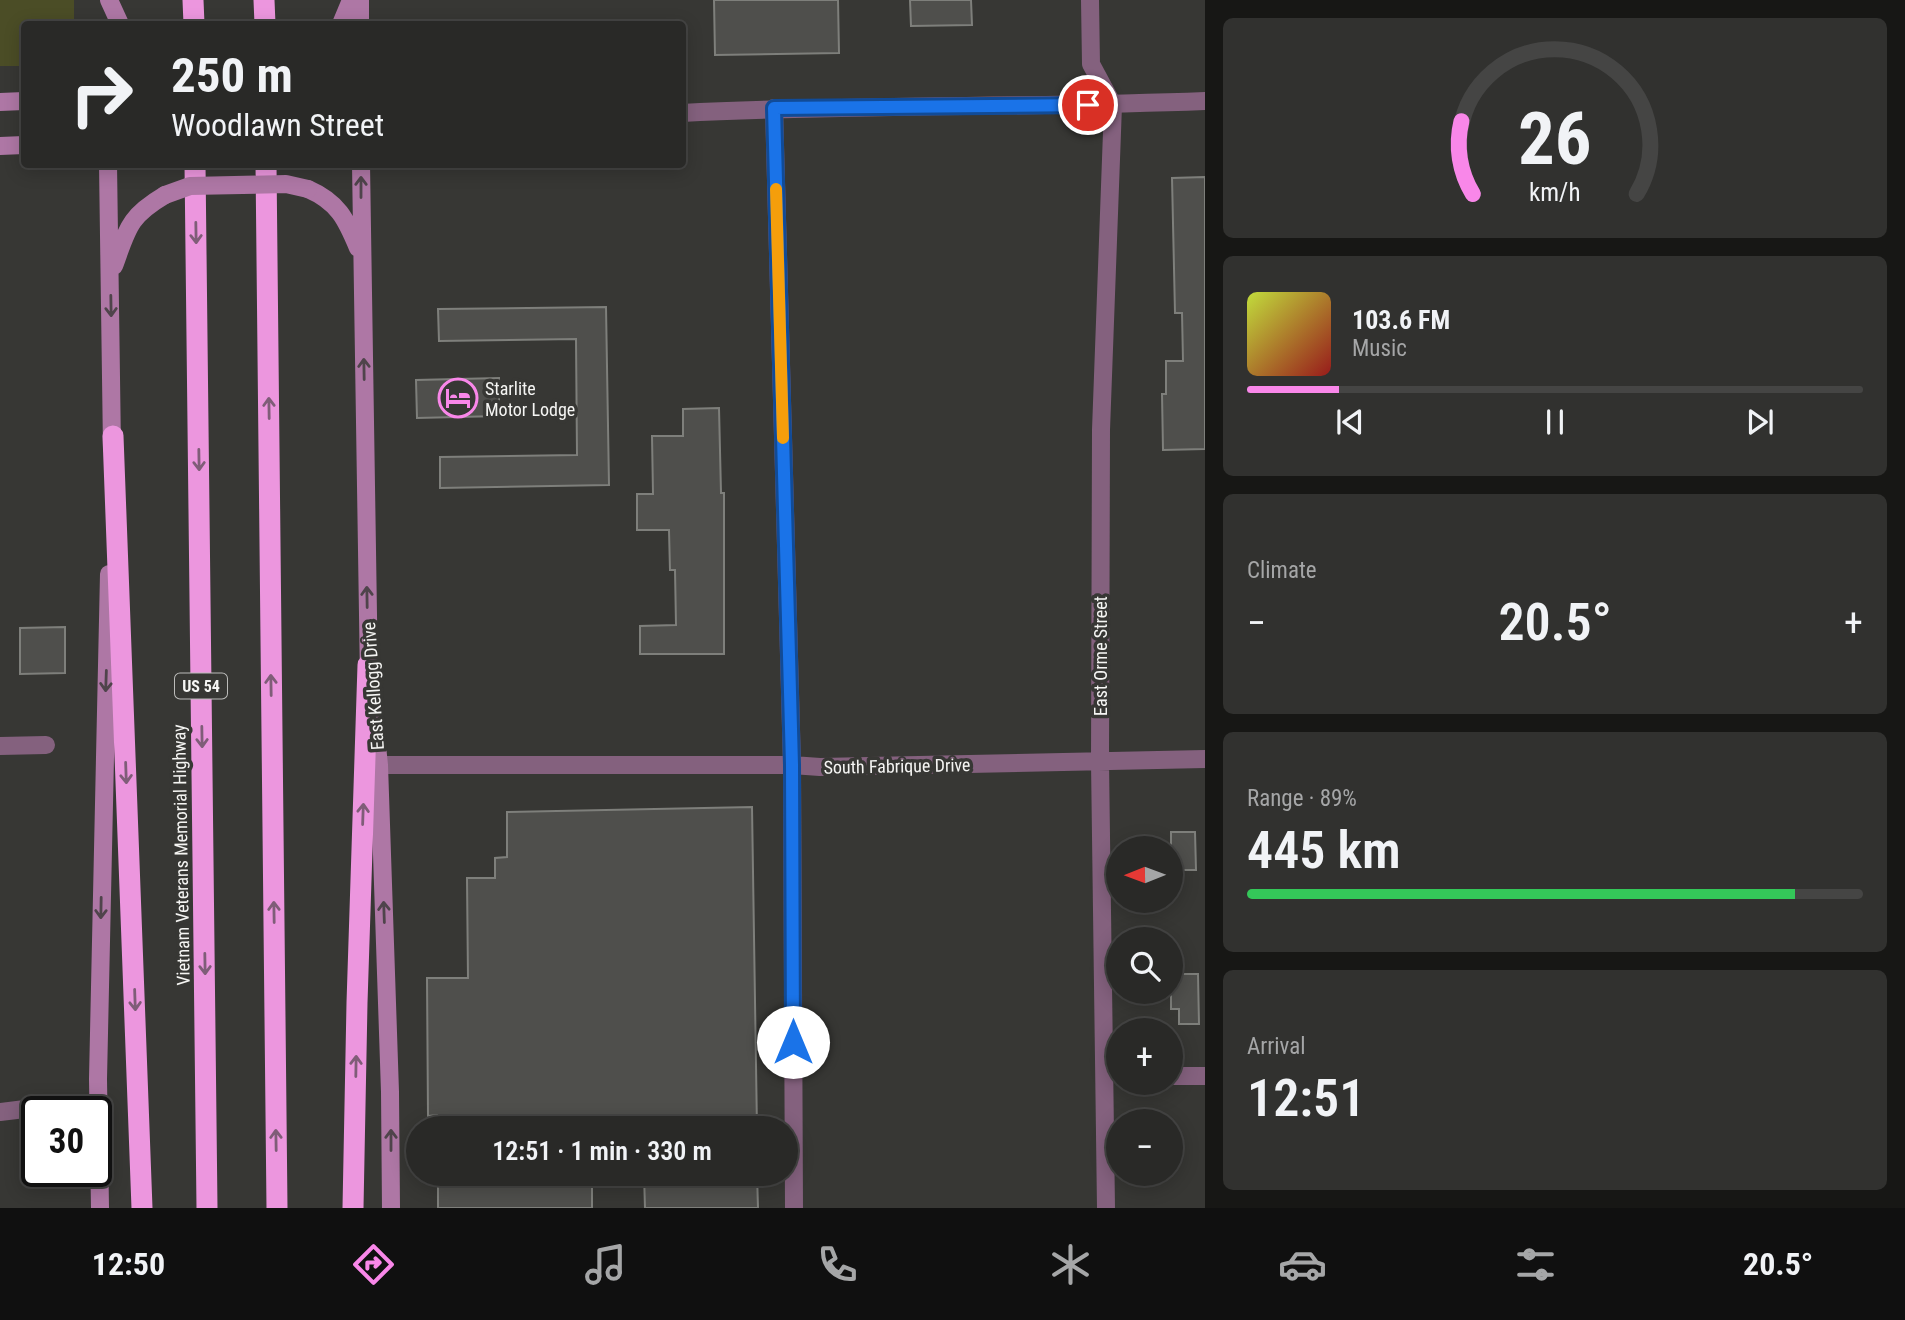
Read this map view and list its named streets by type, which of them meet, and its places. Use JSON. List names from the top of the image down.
{
  "streets": {
    "highway": ["US 54", "Vietnam Veterans Memorial Highway"],
    "main road": ["East Kellogg Drive"],
    "street": ["East Orme Street", "South Fabrique Drive"]
  },
  "crossings": [
    ["East Orme Street", "South Fabrique Drive"],
    ["East Kellogg Drive", "South Fabrique Drive"]
  ],
  "one_way": ["East Kellogg Drive"],
  "places": {
    "hotel": ["Starlite Motor Lodge"]
  },
  "north": "left",
  "page": {
    "turn": ["250 m", "Woodlawn Street"],
    "song": ["103.6 FM", "Music"],
    "tile": [
      "Climate",
      ["Range · 89%", "445 km"],
      ["Arrival", "12:51"]
    ],
    "heat": ["−", "20.5°", "+"],
    "map_buttons": ["+", "−"],
    "limit": "30",
    "trip": "12:51 · 1 min · 330 m",
    "tabs": ["12:50", "20.5°"],
    "gauge": ["26", "km/h"]
  }
}
